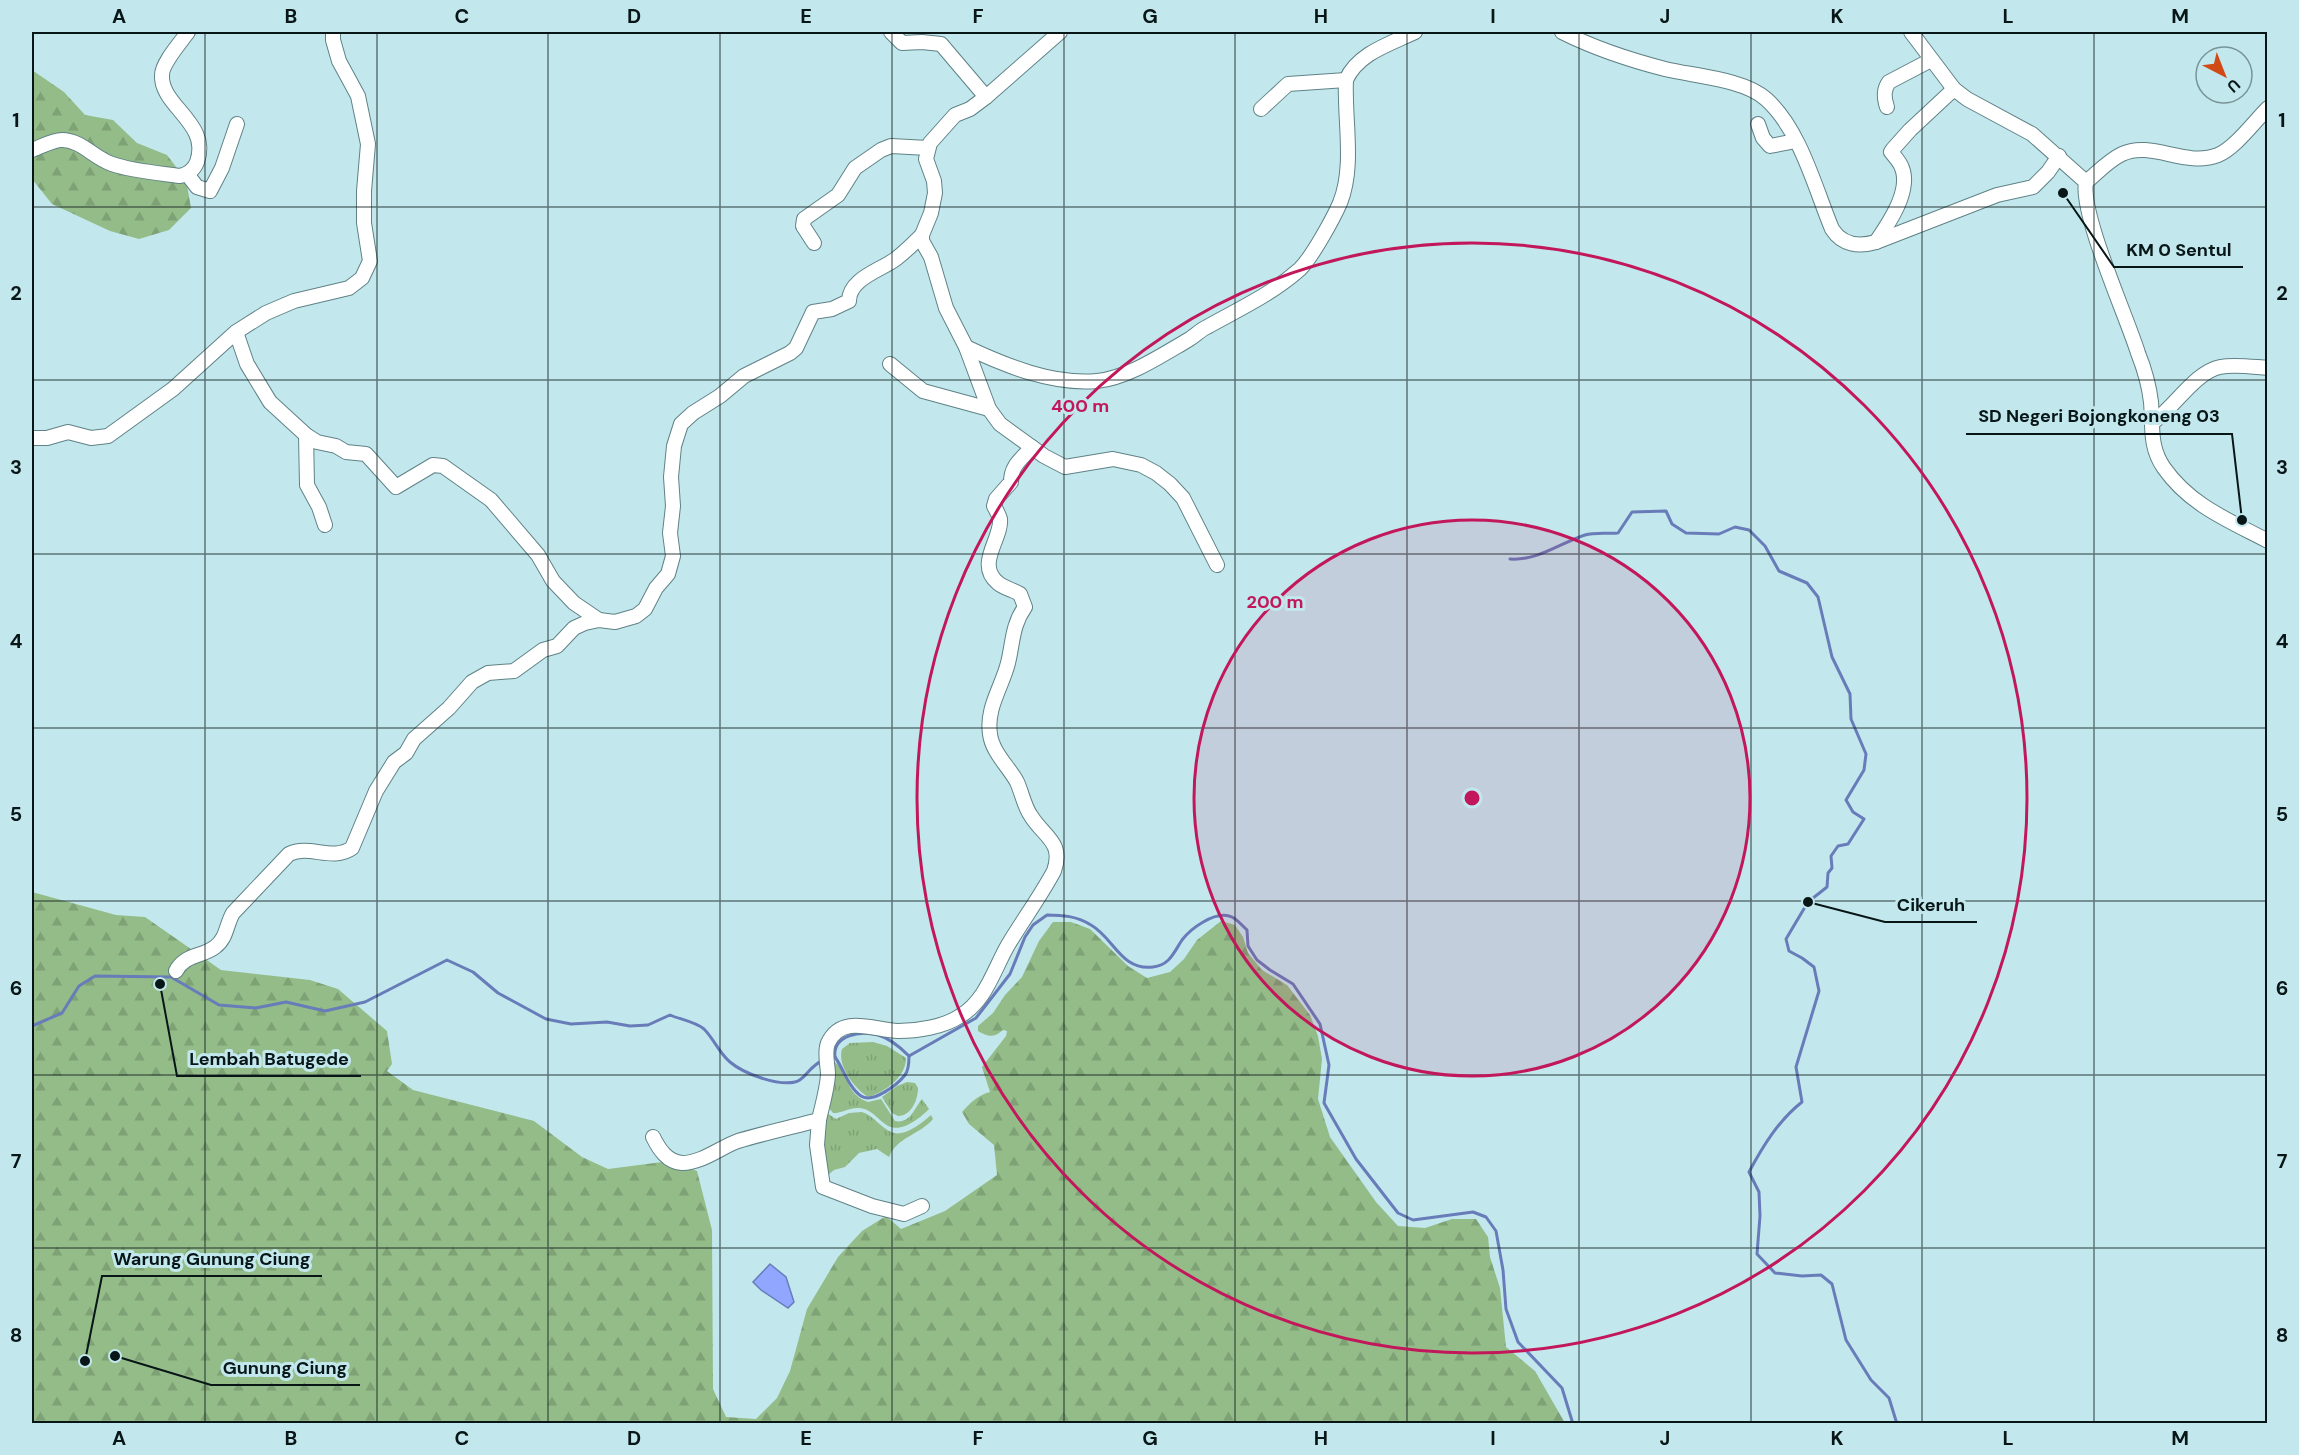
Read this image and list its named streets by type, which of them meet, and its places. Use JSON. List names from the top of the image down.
{
  "places": [
    "KM 0 Sentul",
    "SD Negeri Bojongkoneng 03",
    "Cikeruh",
    "Lembah Batugede",
    "Gunung Ciung",
    "Warung Gunung Ciung"
  ],
  "north": "bottom right",
  "grid": {
    "columns": [
      "A",
      "B",
      "C",
      "D",
      "E",
      "F",
      "G",
      "H",
      "I",
      "J",
      "K",
      "L",
      "M"
    ],
    "rows": [
      "1",
      "2",
      "3",
      "4",
      "5",
      "6",
      "7",
      "8"
    ]
  },
  "rings": ["400 m", "200 m"]
}
